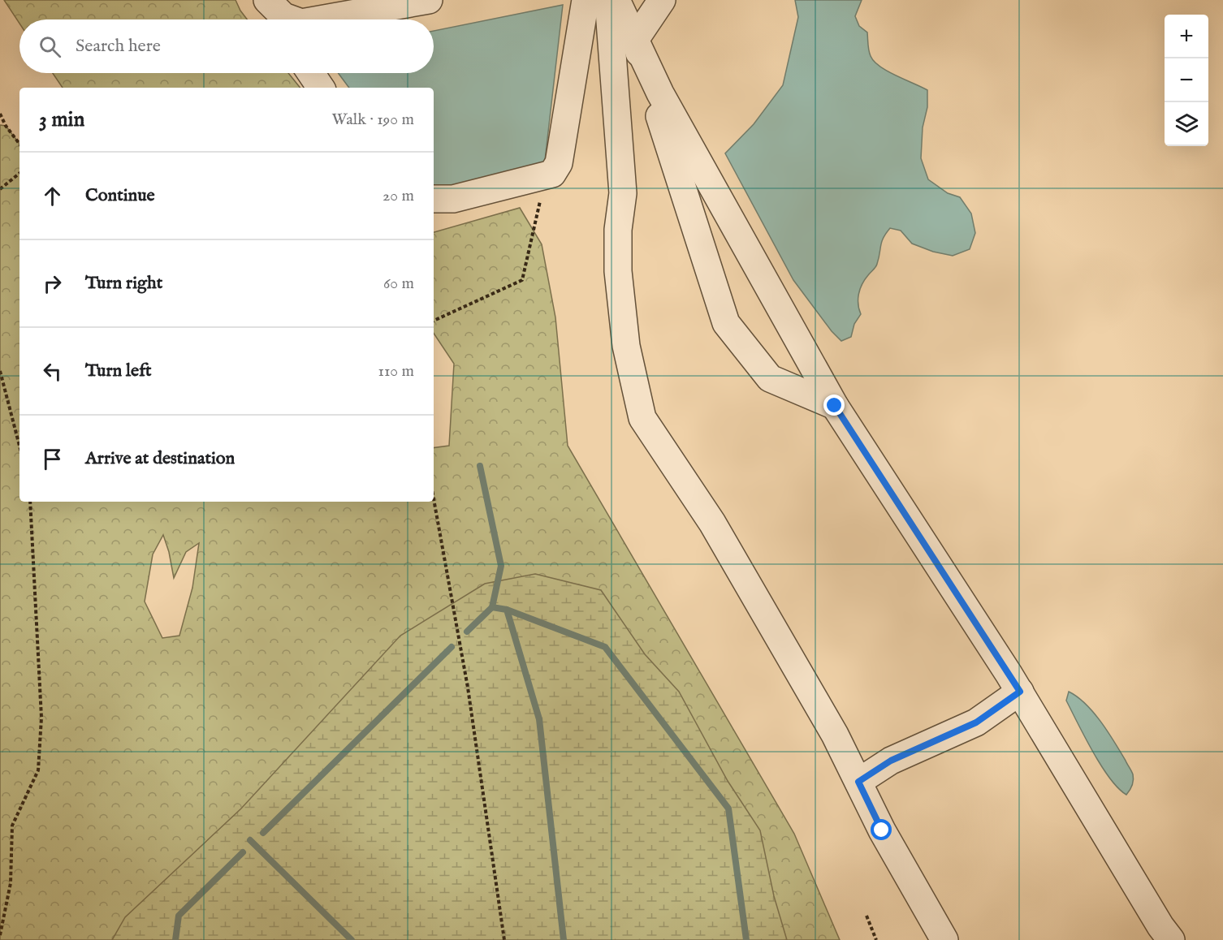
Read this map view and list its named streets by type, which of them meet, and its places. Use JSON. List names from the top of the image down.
{
  "page": {
    "map_buttons": ["+", "−"],
    "search": "Search here",
    "heading": ["3 min", "Walk · 190 m"],
    "list": [
      ["Continue", "20 m"],
      ["Turn right", "60 m"],
      ["Turn left", "110 m"],
      "Arrive at destination"
    ]
  }
}
